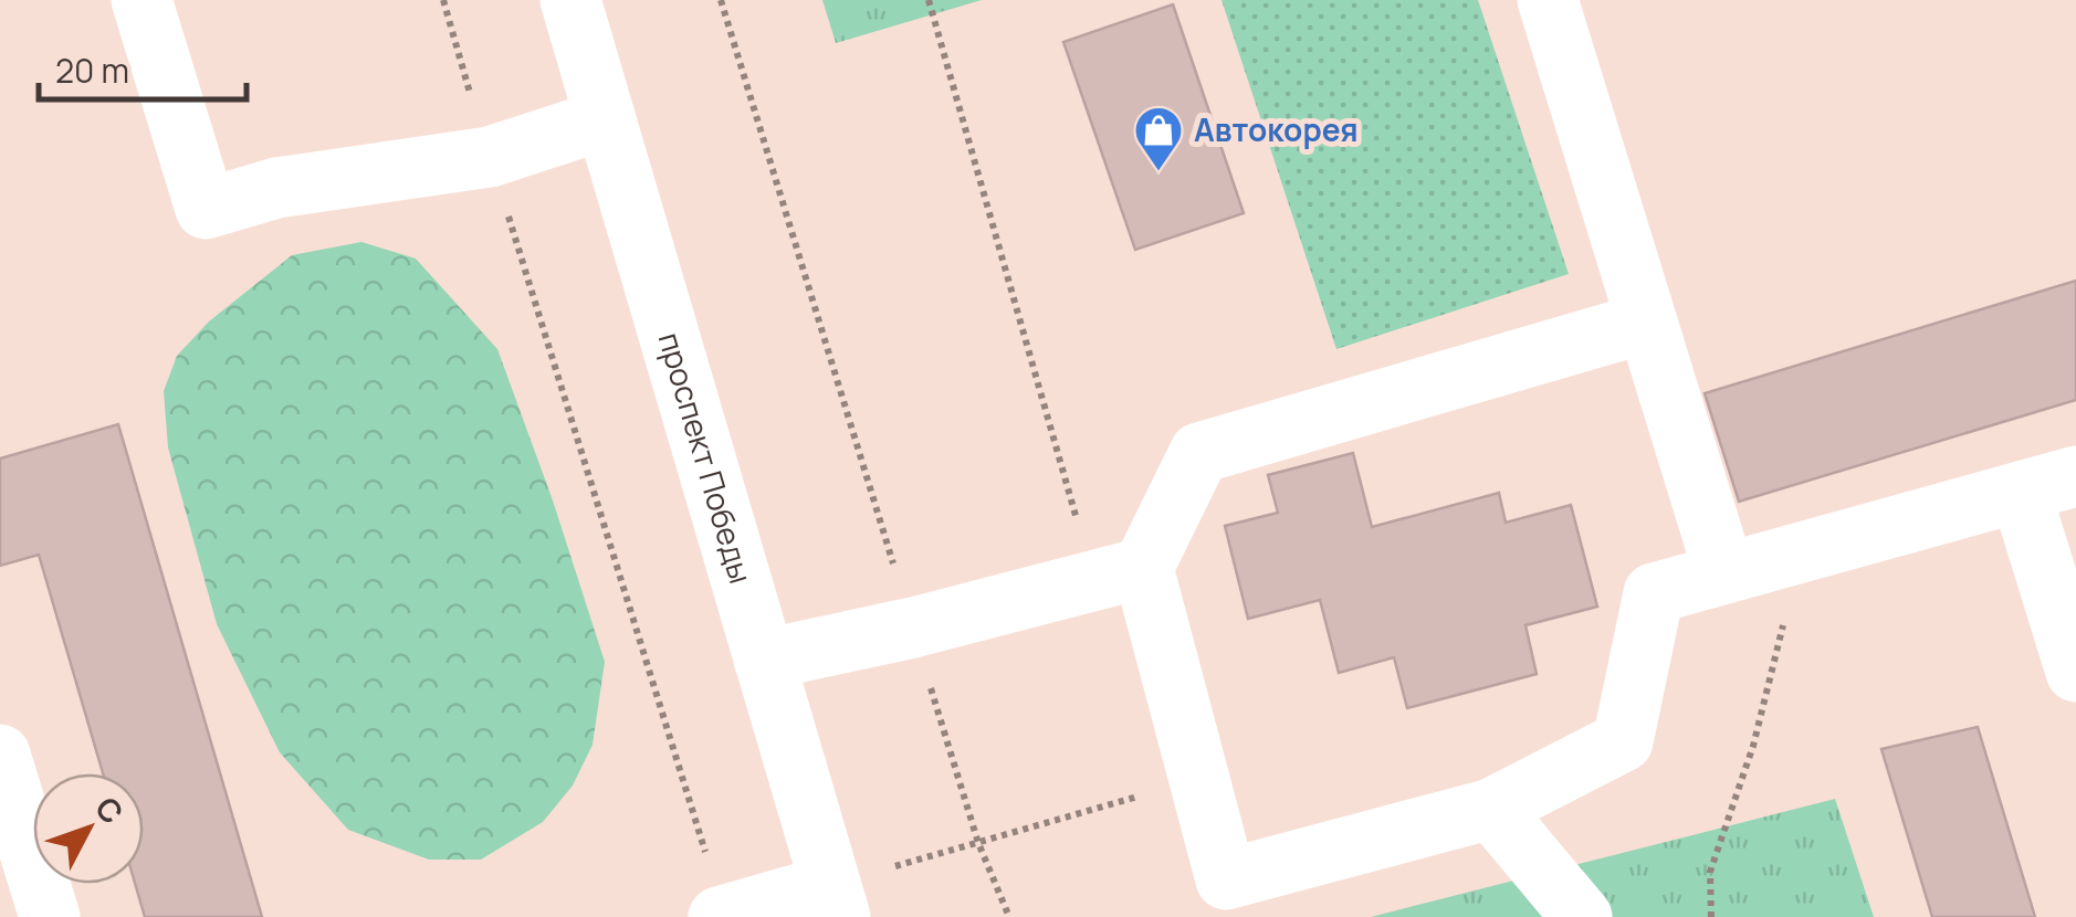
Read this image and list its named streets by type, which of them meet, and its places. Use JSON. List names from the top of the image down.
{
  "streets": {
    "main road": ["проспект Победы"]
  },
  "places": {
    "shop": ["Автокорея"]
  },
  "scale_bar": "20 m",
  "north": "top right"
}
